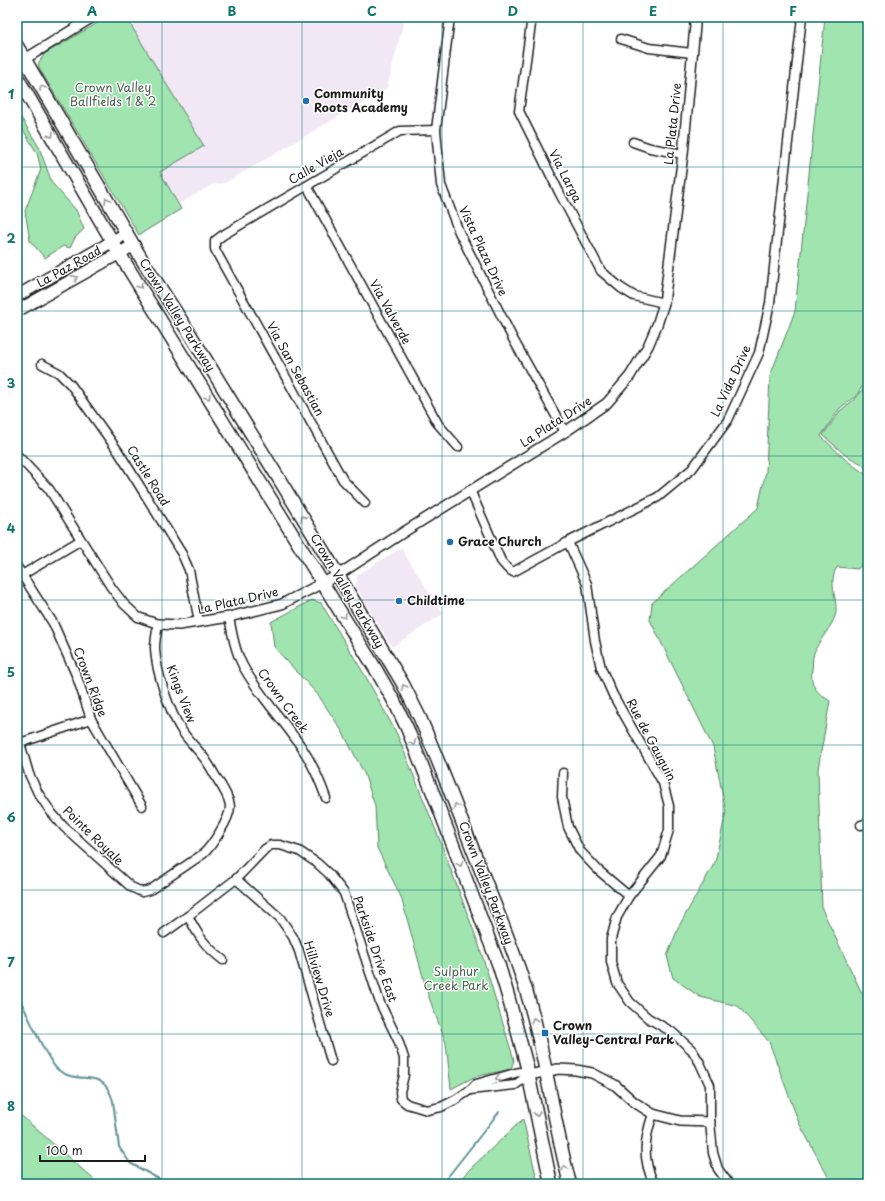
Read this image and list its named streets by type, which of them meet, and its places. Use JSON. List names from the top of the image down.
{
  "streets": {
    "main road": ["La Paz Road", "Crown Valley Parkway"],
    "street": [
      "La Plata Drive",
      "Calle Vieja",
      "Via Larga",
      "Vista Plaza Drive",
      "Via Valverde",
      "Via San Sebastian",
      "La Vida Drive",
      "Castle Road",
      "Crown Ridge",
      "Kings View",
      "Crown Creek",
      "Rue de Gauguin",
      "Pointe Royale",
      "Parkside Drive East",
      "Hillview Drive"
    ]
  },
  "crossings": [
    ["La Plata Drive", "Via Larga"],
    ["La Plata Drive", "Vista Plaza Drive"],
    ["La Plata Drive", "Crown Valley Parkway"],
    ["La Plata Drive", "La Vida Drive"],
    ["La Plata Drive", "Castle Road"],
    ["La Plata Drive", "Kings View"],
    ["La Plata Drive", "Crown Creek"],
    ["Calle Vieja", "Vista Plaza Drive"],
    ["Calle Vieja", "Via Valverde"],
    ["Calle Vieja", "Via San Sebastian"],
    ["La Paz Road", "Crown Valley Parkway"],
    ["Crown Valley Parkway", "Parkside Drive East"],
    ["La Vida Drive", "Rue de Gauguin"],
    ["Kings View", "Pointe Royale"],
    ["Parkside Drive East", "Hillview Drive"]
  ],
  "parks": ["Crown Valley Ballfields 1 & 2", "Sulphur Creek Park"],
  "places": {
    "other": ["Community Roots Academy", "Grace Church", "Childtime"],
    "transit": ["Crown Valley-Central Park"]
  },
  "scale_bar": "100 m",
  "grid": {
    "columns": [
      "A",
      "B",
      "C",
      "D",
      "E",
      "F"
    ],
    "rows": [
      "1",
      "2",
      "3",
      "4",
      "5",
      "6",
      "7",
      "8"
    ]
  }
}
